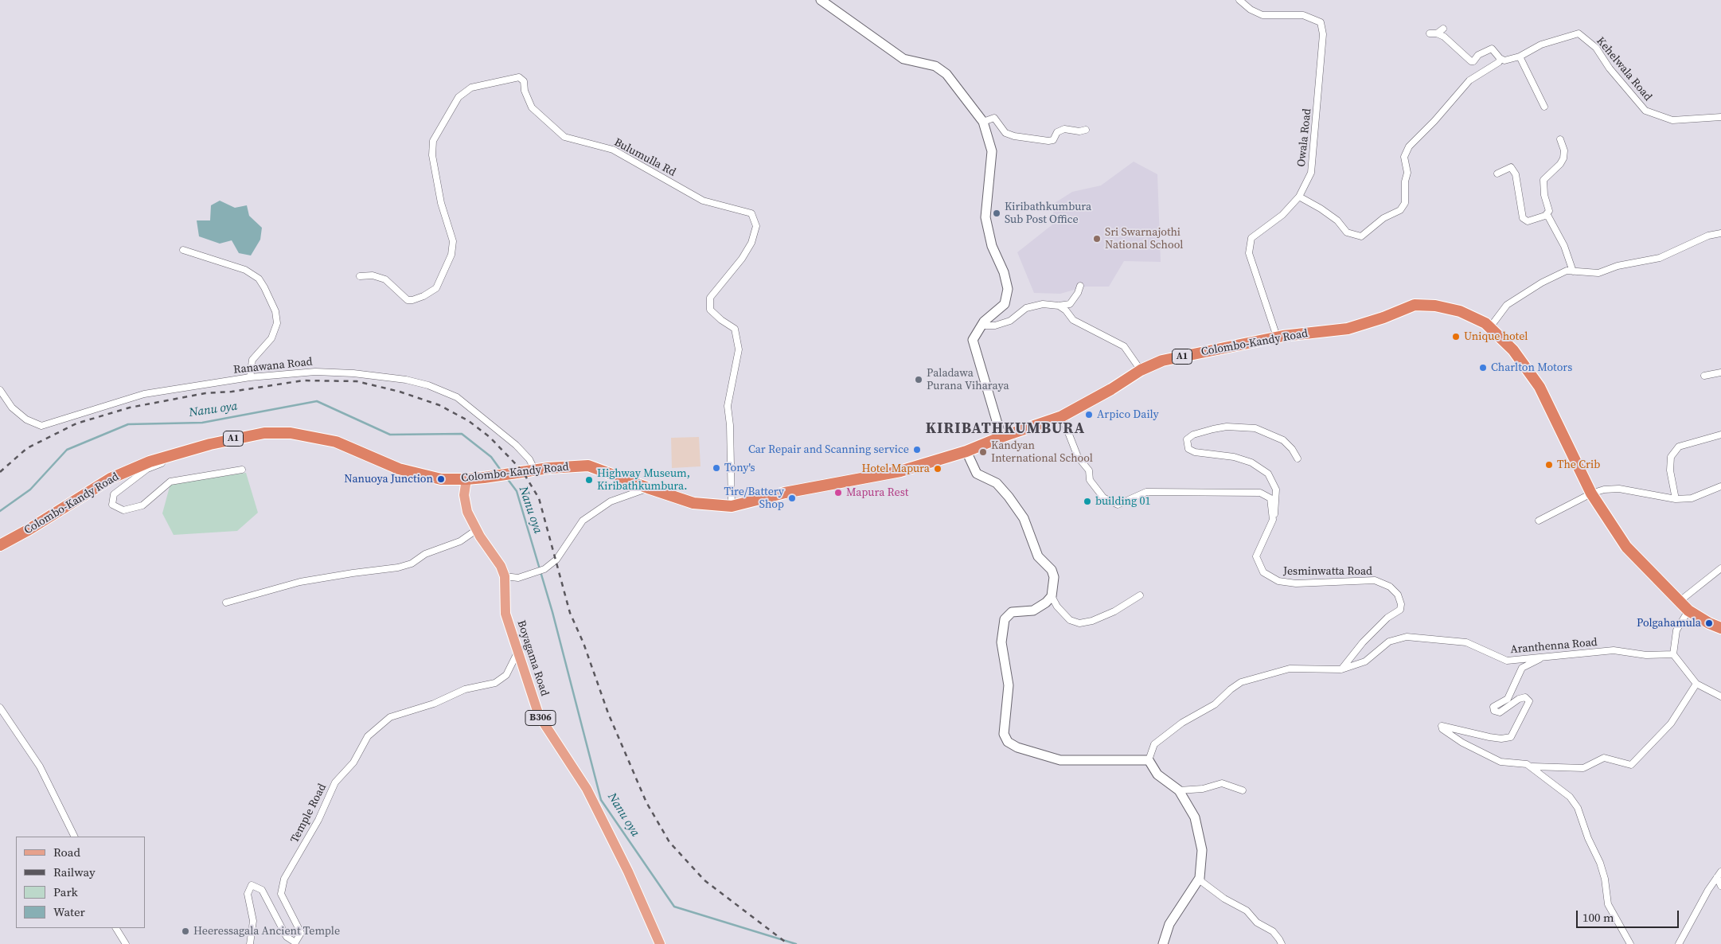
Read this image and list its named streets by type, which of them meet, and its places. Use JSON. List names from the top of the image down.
{
  "streets": {
    "highway": ["Colombo-Kandy Road", "A1"],
    "main road": ["Boyagama Road", "B306"],
    "street": [
      "Kehelwala Road",
      "Owala Road",
      "Bulumulla Rd",
      "Ranawana Road",
      "Jesminwatta Road",
      "Aranthenna Road",
      "Temple Road"
    ]
  },
  "crossings": [
    ["Owala Road", "Colombo-Kandy Road"],
    ["Bulumulla Rd", "Colombo-Kandy Road"],
    ["Colombo-Kandy Road", "Ranawana Road"],
    ["Colombo-Kandy Road", "Boyagama Road"],
    ["Jesminwatta Road", "Aranthenna Road"],
    ["Boyagama Road", "Temple Road"]
  ],
  "districts": ["KIRIBATHKUMBURA"],
  "water": ["Nanu oya"],
  "places": [
    "Kiribathkumbura Sub Post Office",
    "Sri Swarnajothi National School",
    "Unique hotel",
    "Charlton Motors",
    "Paladawa Purana Viharaya",
    "Arpico Daily",
    "Car Repair and Scanning service",
    "Kandyan International School",
    "The Crib",
    "Tony's",
    "Hotel Mapura",
    "Nanuoya Junction",
    "Highway Museum, Kiribathkumbura.",
    "Mapura Rest",
    "Tire/Battery Shop",
    "building 01",
    "Polgahamula",
    "Heeressagala Ancient Temple"
  ],
  "legend": [
    "Road",
    "Railway",
    "Park",
    "Water"
  ],
  "scale_bar": "100 m"
}
